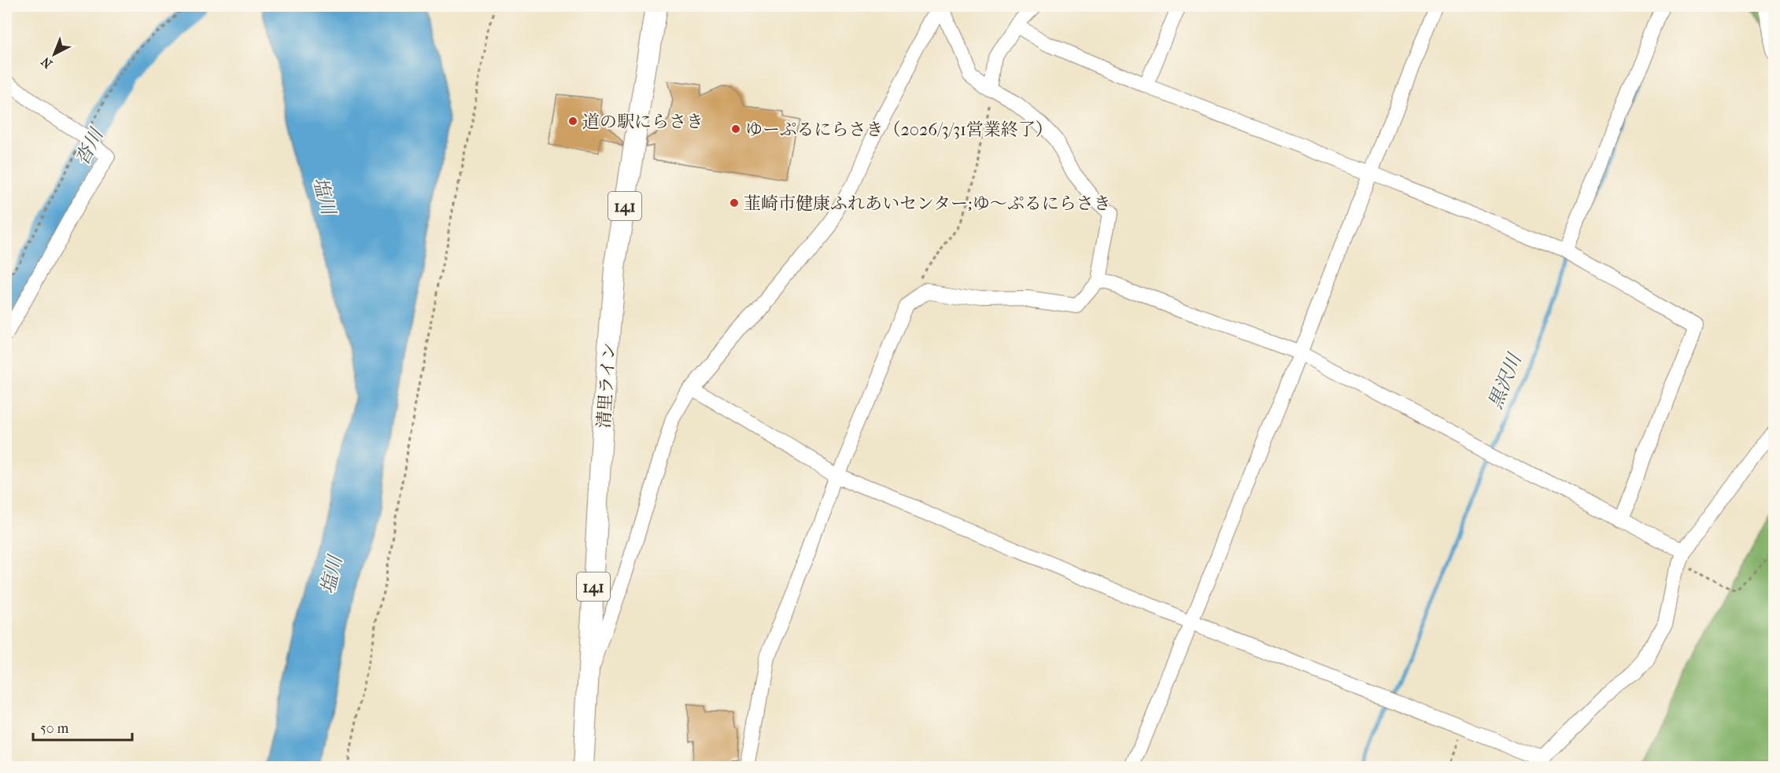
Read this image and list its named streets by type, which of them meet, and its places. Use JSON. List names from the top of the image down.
{
  "streets": {
    "highway": ["141", "清里ライン"]
  },
  "water": ["沓川", "塩川", "黒沢川"],
  "places": ["道の駅にらさき", "ゆーぷるにらさき（2026/3/31営業終了）", "韮崎市健康ふれあいセンター;ゆ～ぷるにらさき"],
  "scale_bar": "50 m",
  "north": "bottom left"
}
